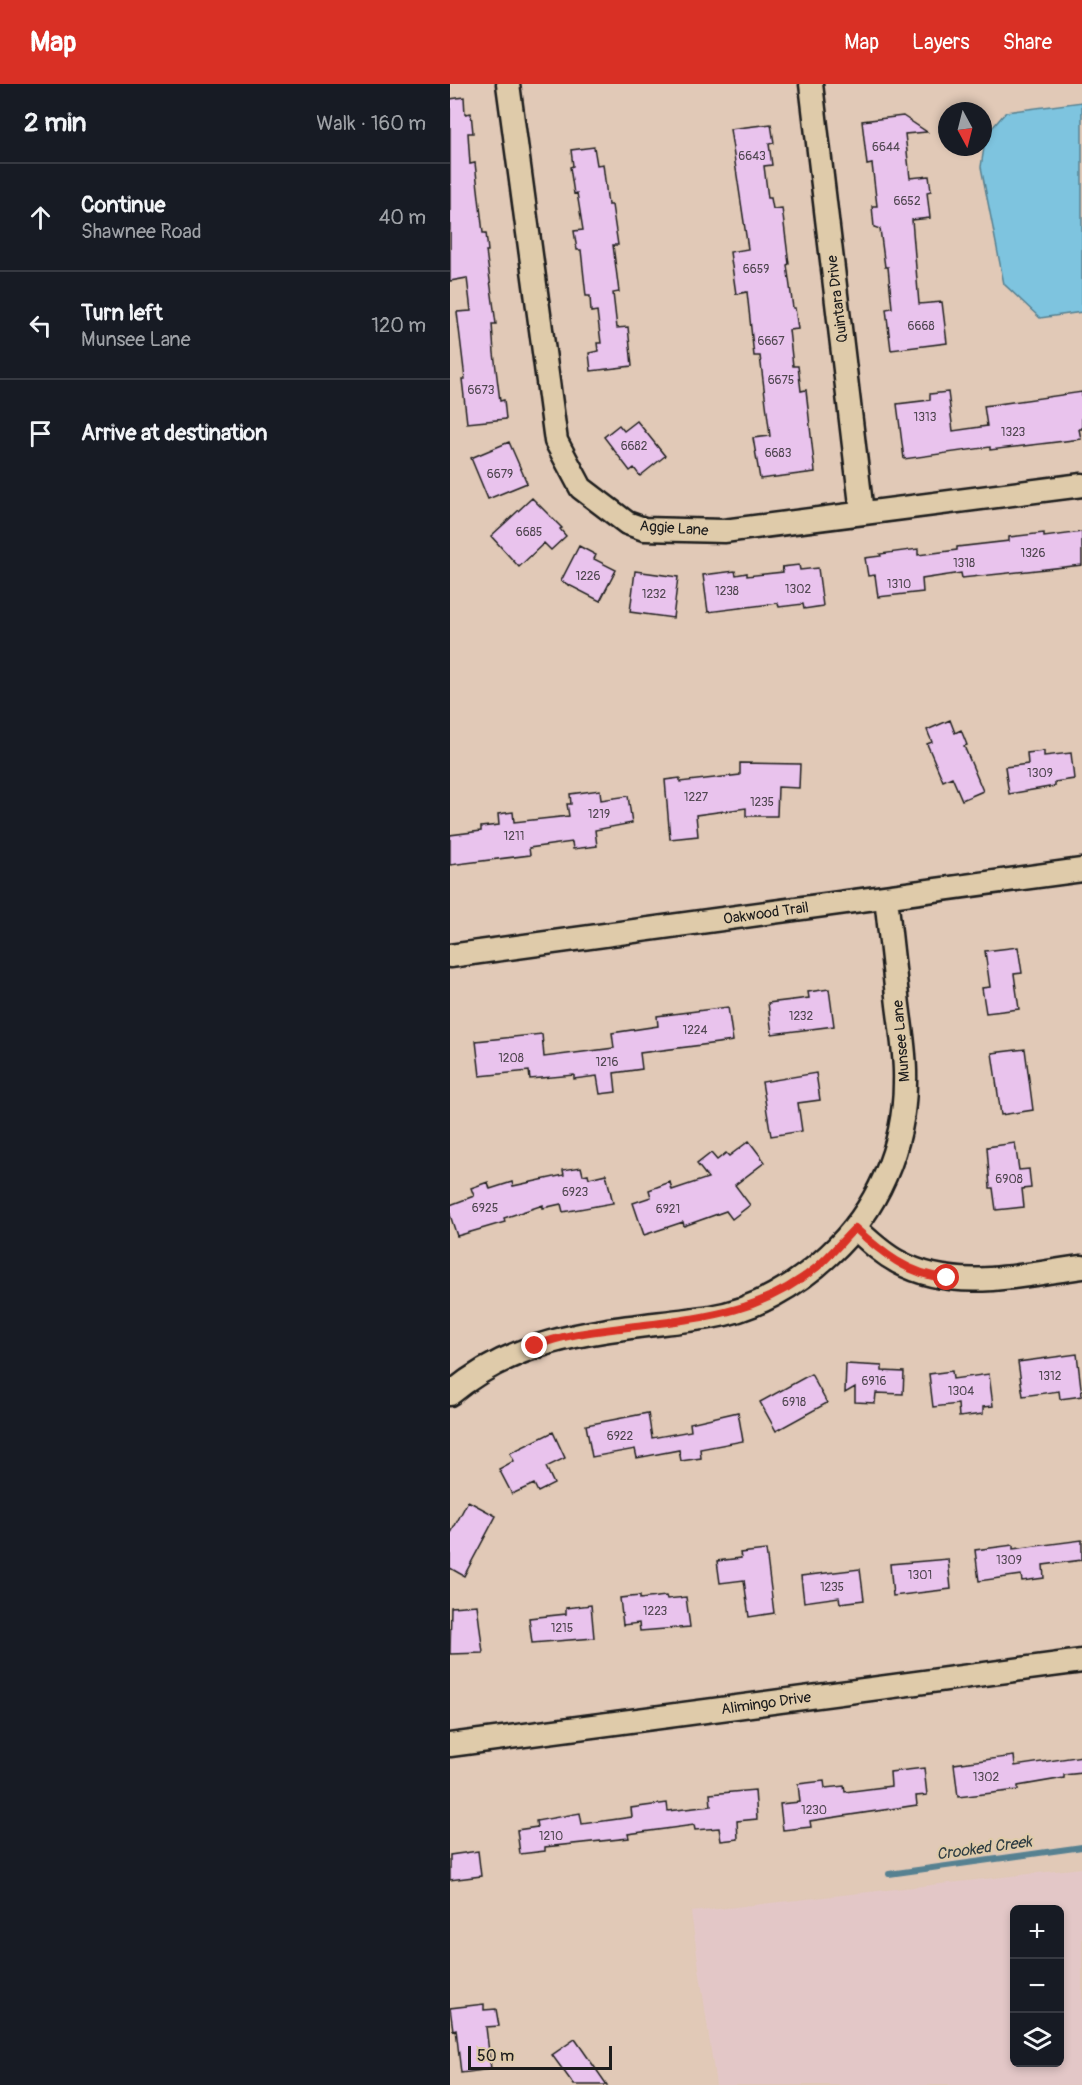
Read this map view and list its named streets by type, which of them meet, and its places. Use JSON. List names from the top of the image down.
{
  "streets": {
    "street": [
      "Quintara Drive",
      "Aggie Lane",
      "Oakwood Trail",
      "Munsee Lane",
      "Alimingo Drive"
    ]
  },
  "crossings": [
    ["Quintara Drive", "Aggie Lane"],
    ["Oakwood Trail", "Munsee Lane"]
  ],
  "water": ["Crooked Creek"],
  "house_numbers": [
    "6644",
    "6643",
    "6652",
    "6659",
    "6668",
    "6667",
    "6675",
    "6673",
    "1313",
    "1323",
    "6682",
    "6683",
    "6679",
    "6685",
    "1326",
    "1318",
    "1226",
    "1310",
    "1302",
    "1238",
    "1232",
    "1309",
    "1227",
    "1235",
    "1219",
    "1211",
    "1232",
    "1224",
    "1208",
    "1216",
    "6908",
    "6923",
    "6925",
    "6921",
    "1312",
    "6916",
    "1304",
    "6918",
    "6922",
    "1309",
    "1301",
    "1235",
    "1223",
    "1215",
    "1302",
    "1230",
    "1210"
  ],
  "scale_bar": "50 m",
  "north": "bottom",
  "page": {
    "header": "Map",
    "nav": ["Map", "Layers", "Share"],
    "heading": ["2 min", "Walk · 160 m"],
    "list": [
      ["Continue", "Shawnee Road", "40 m"],
      ["Turn left", "Munsee Lane", "120 m"],
      "Arrive at destination"
    ],
    "map_buttons": ["+", "−"],
    "scale": "50 m"
  }
}
